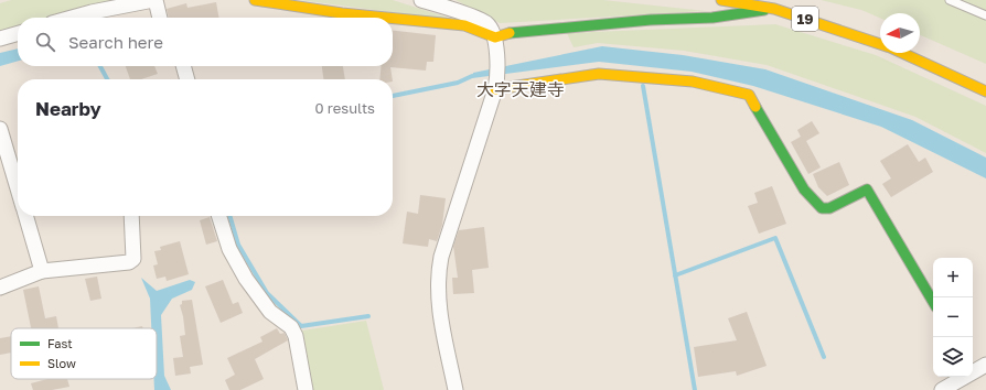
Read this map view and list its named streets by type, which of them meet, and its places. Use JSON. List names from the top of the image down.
{
  "streets": {
    "street": ["19"]
  },
  "districts": ["大字天建寺"],
  "legend": ["Fast", "Slow"],
  "north": "left",
  "page": {
    "search": "Search here",
    "heading": ["Nearby", "0 results"],
    "map_buttons": ["+", "−"]
  }
}
